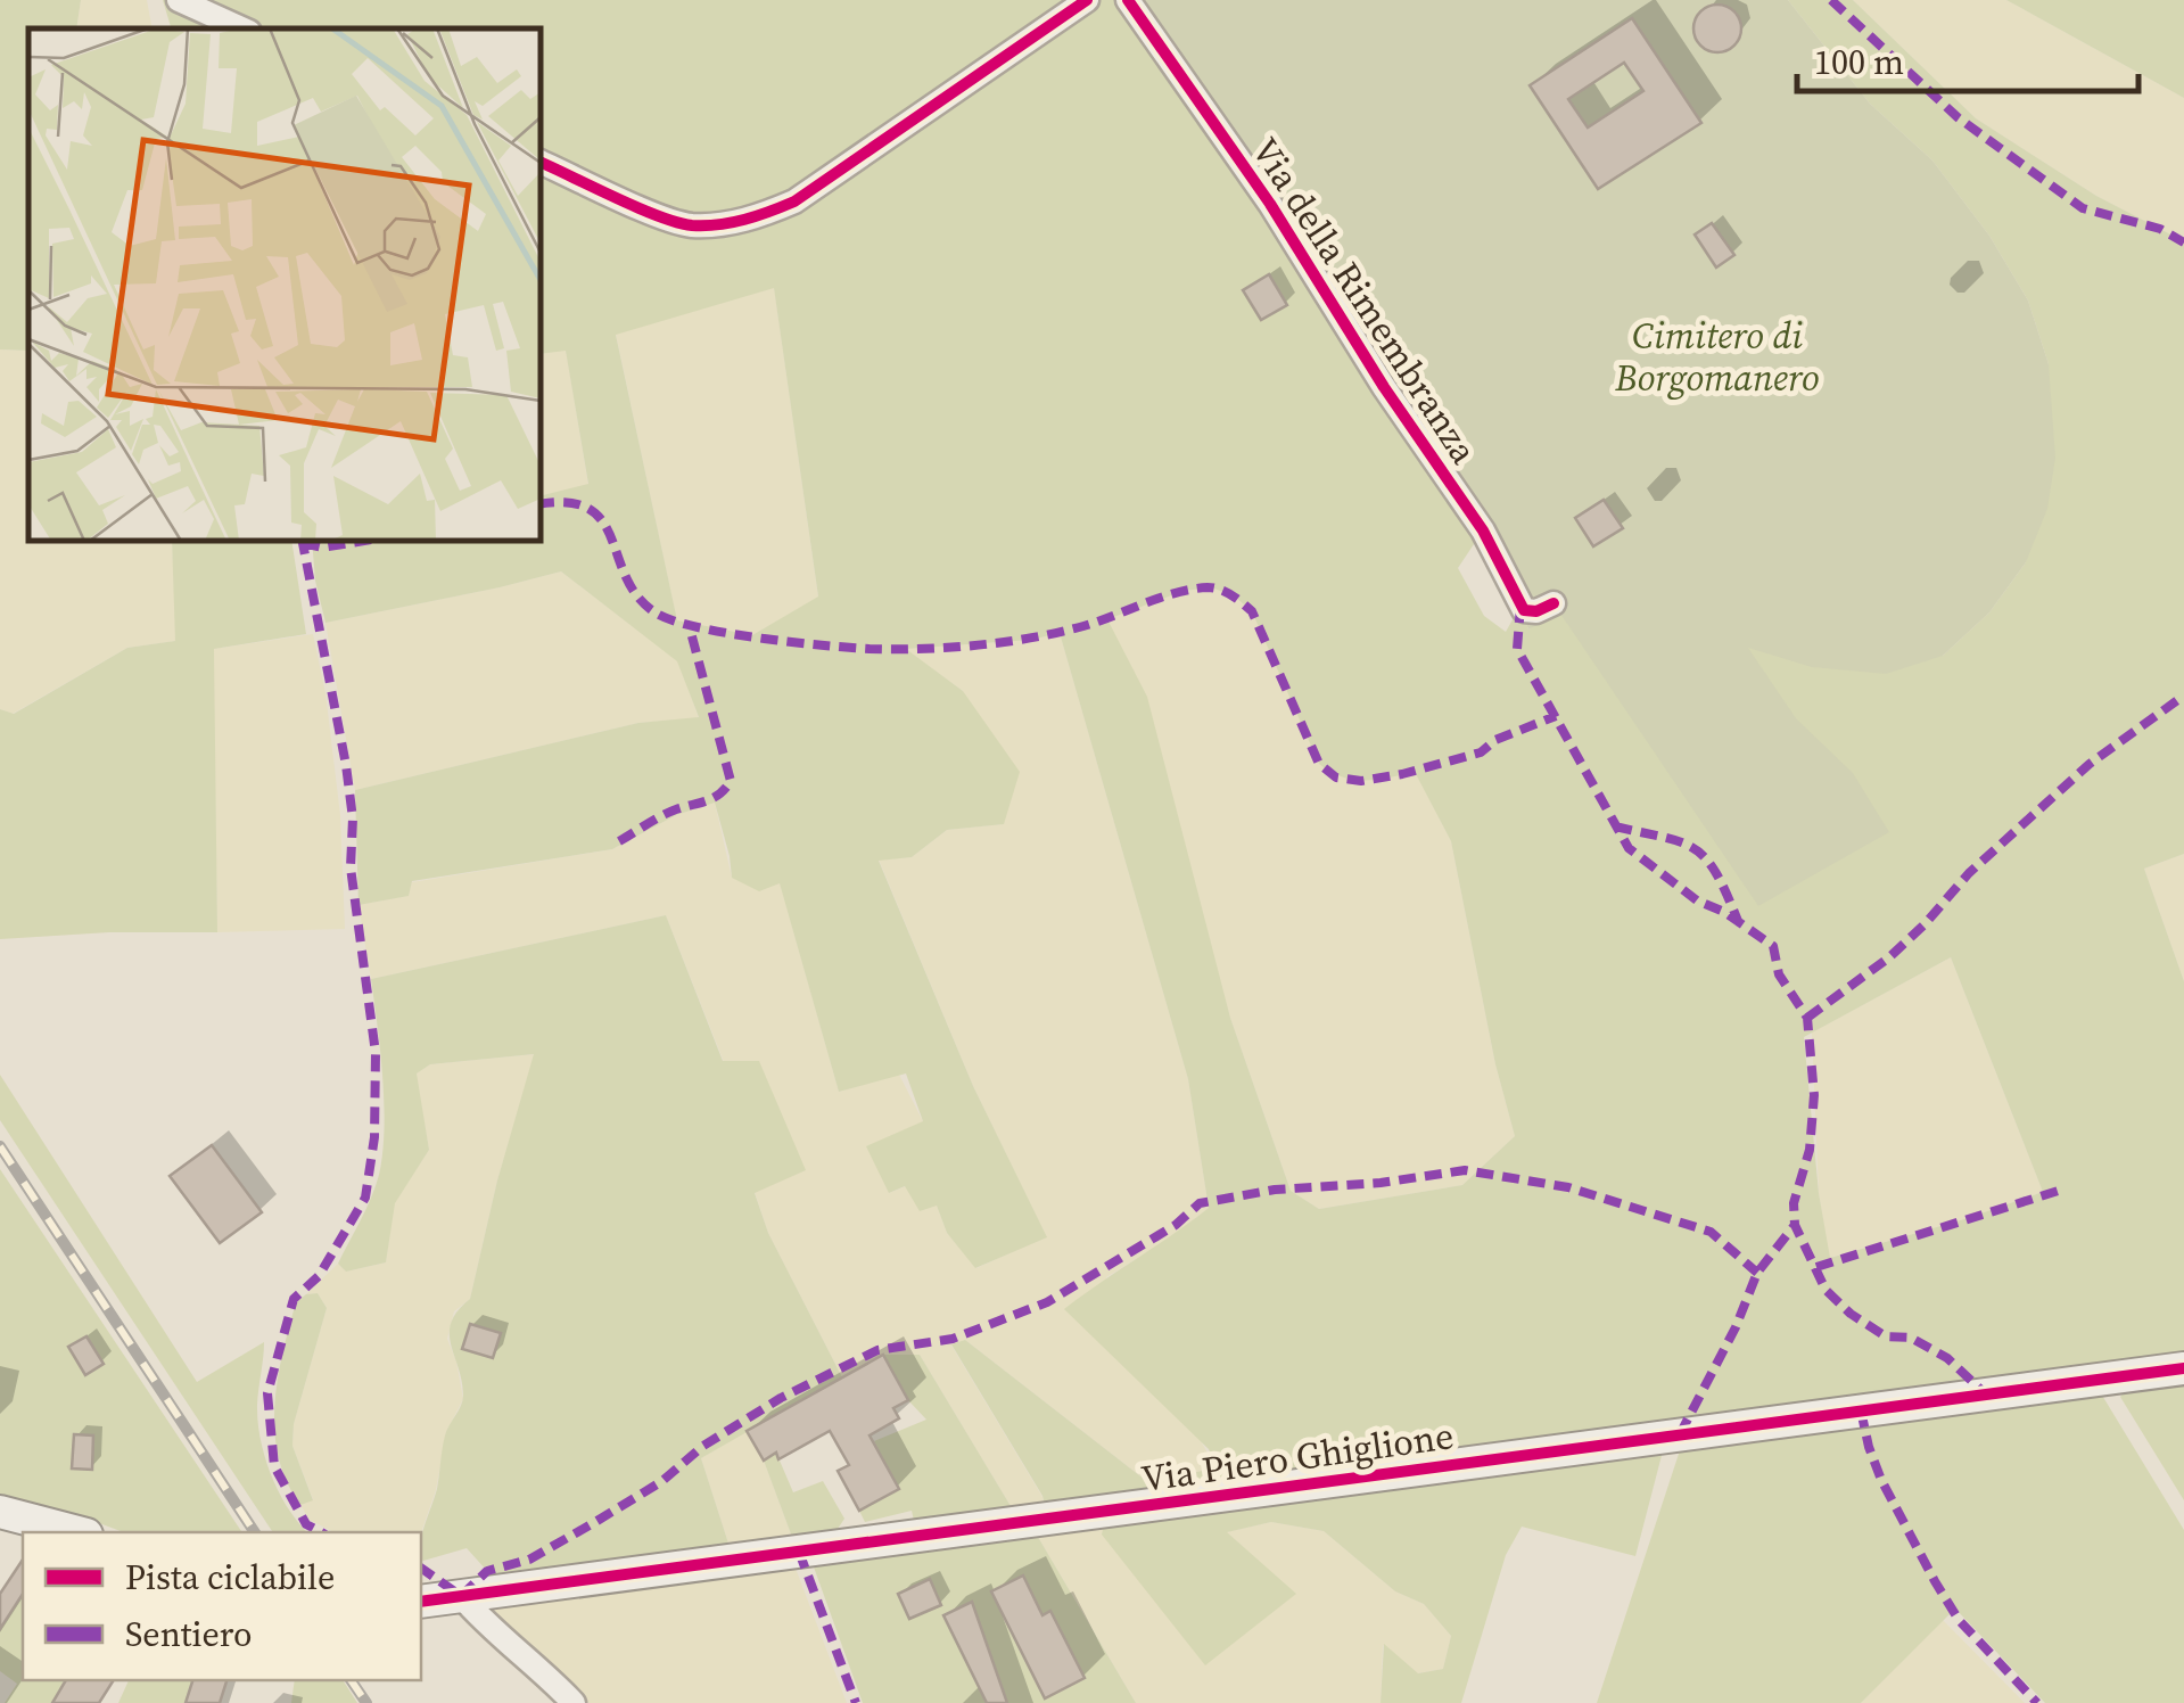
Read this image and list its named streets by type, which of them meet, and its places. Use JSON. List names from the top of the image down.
{
  "streets": {
    "street": ["Via della Rimembranza", "Via Piero Ghiglione"]
  },
  "parks": ["Cimitero di Borgomanero"],
  "legend": ["Pista ciclabile", "Sentiero"],
  "scale_bar": "100 m"
}
